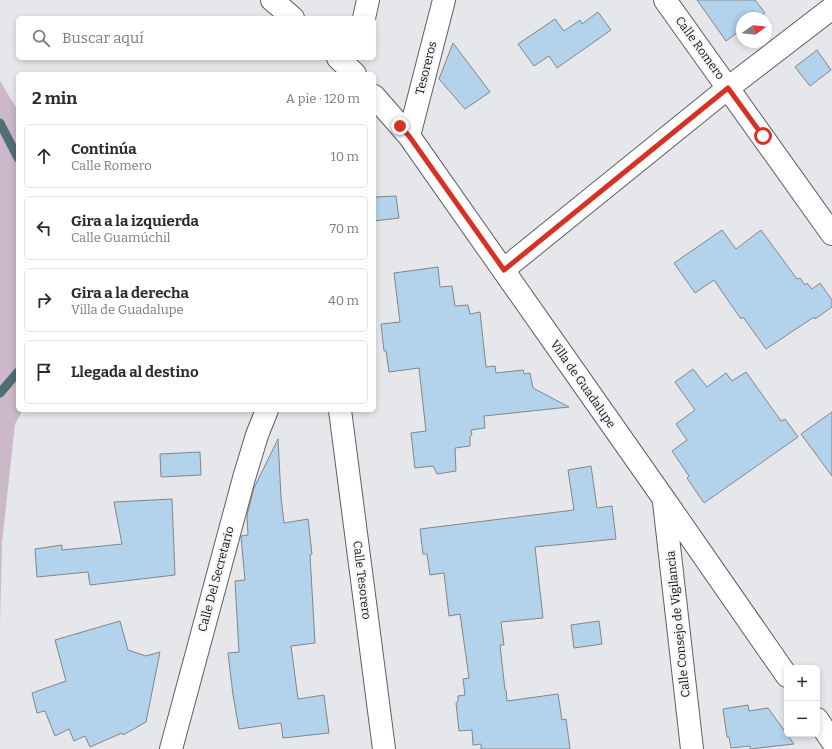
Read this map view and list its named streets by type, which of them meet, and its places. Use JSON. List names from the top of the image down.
{
  "streets": {
    "street": [
      "Calle Romero",
      "Tesoreros",
      "Villa de Guadalupe",
      "Calle Del Secretario",
      "Calle Tesorero",
      "Calle Consejo de Vigilancia"
    ]
  },
  "crossings": [
    ["Tesoreros", "Villa de Guadalupe"],
    ["Villa de Guadalupe", "Calle Consejo de Vigilancia"]
  ],
  "north": "right",
  "page": {
    "search": "Buscar aquí",
    "heading": ["2 min", "A pie · 120 m"],
    "list": [
      ["Continúa", "Calle Romero", "10 m"],
      ["Gira a la izquierda", "Calle Guamúchil", "70 m"],
      ["Gira a la derecha", "Villa de Guadalupe", "40 m"],
      "Llegada al destino"
    ],
    "map_buttons": ["+", "−"]
  }
}
